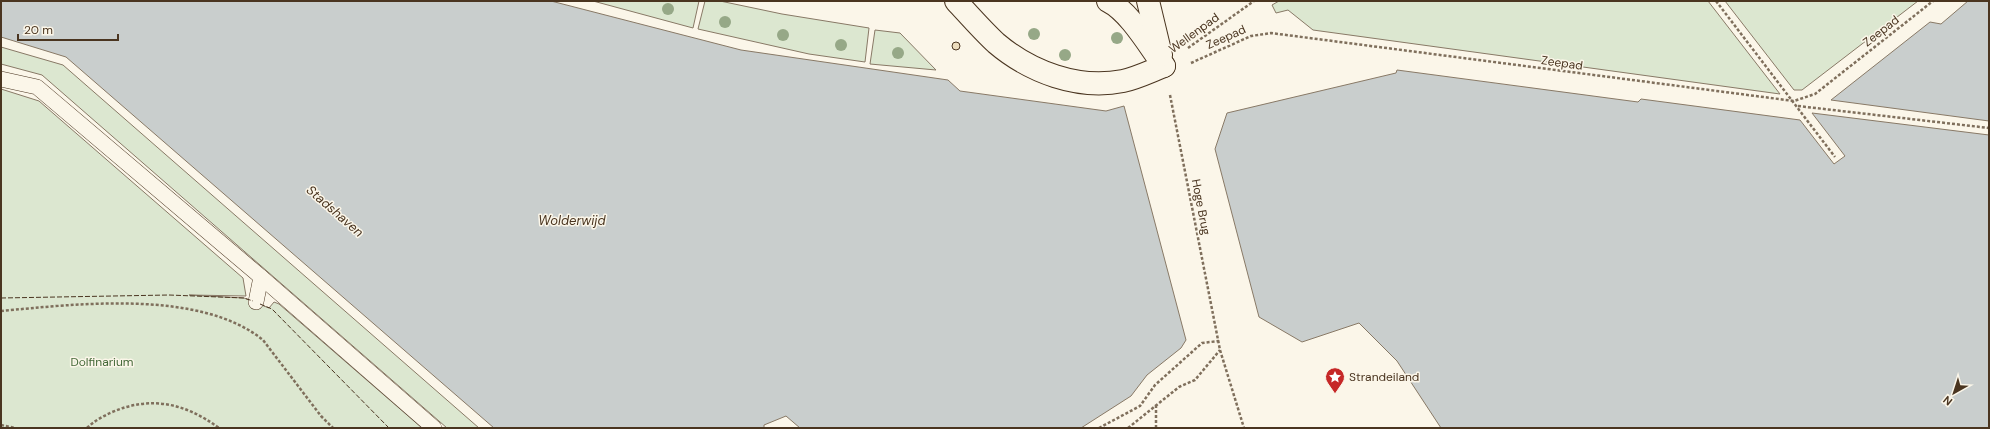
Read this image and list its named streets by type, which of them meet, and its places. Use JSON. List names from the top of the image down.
{
  "streets": {
    "path": ["Zeepad", "Wellenpad", "Hoge Brug"]
  },
  "crossings": [
    ["Zeepad", "Wellenpad"]
  ],
  "water": ["Stadshaven", "Wolderwijd"],
  "parks": ["Dolfinarium"],
  "places": {
    "place": ["Strandeiland"]
  },
  "scale_bar": "20 m",
  "north": "bottom left"
}
